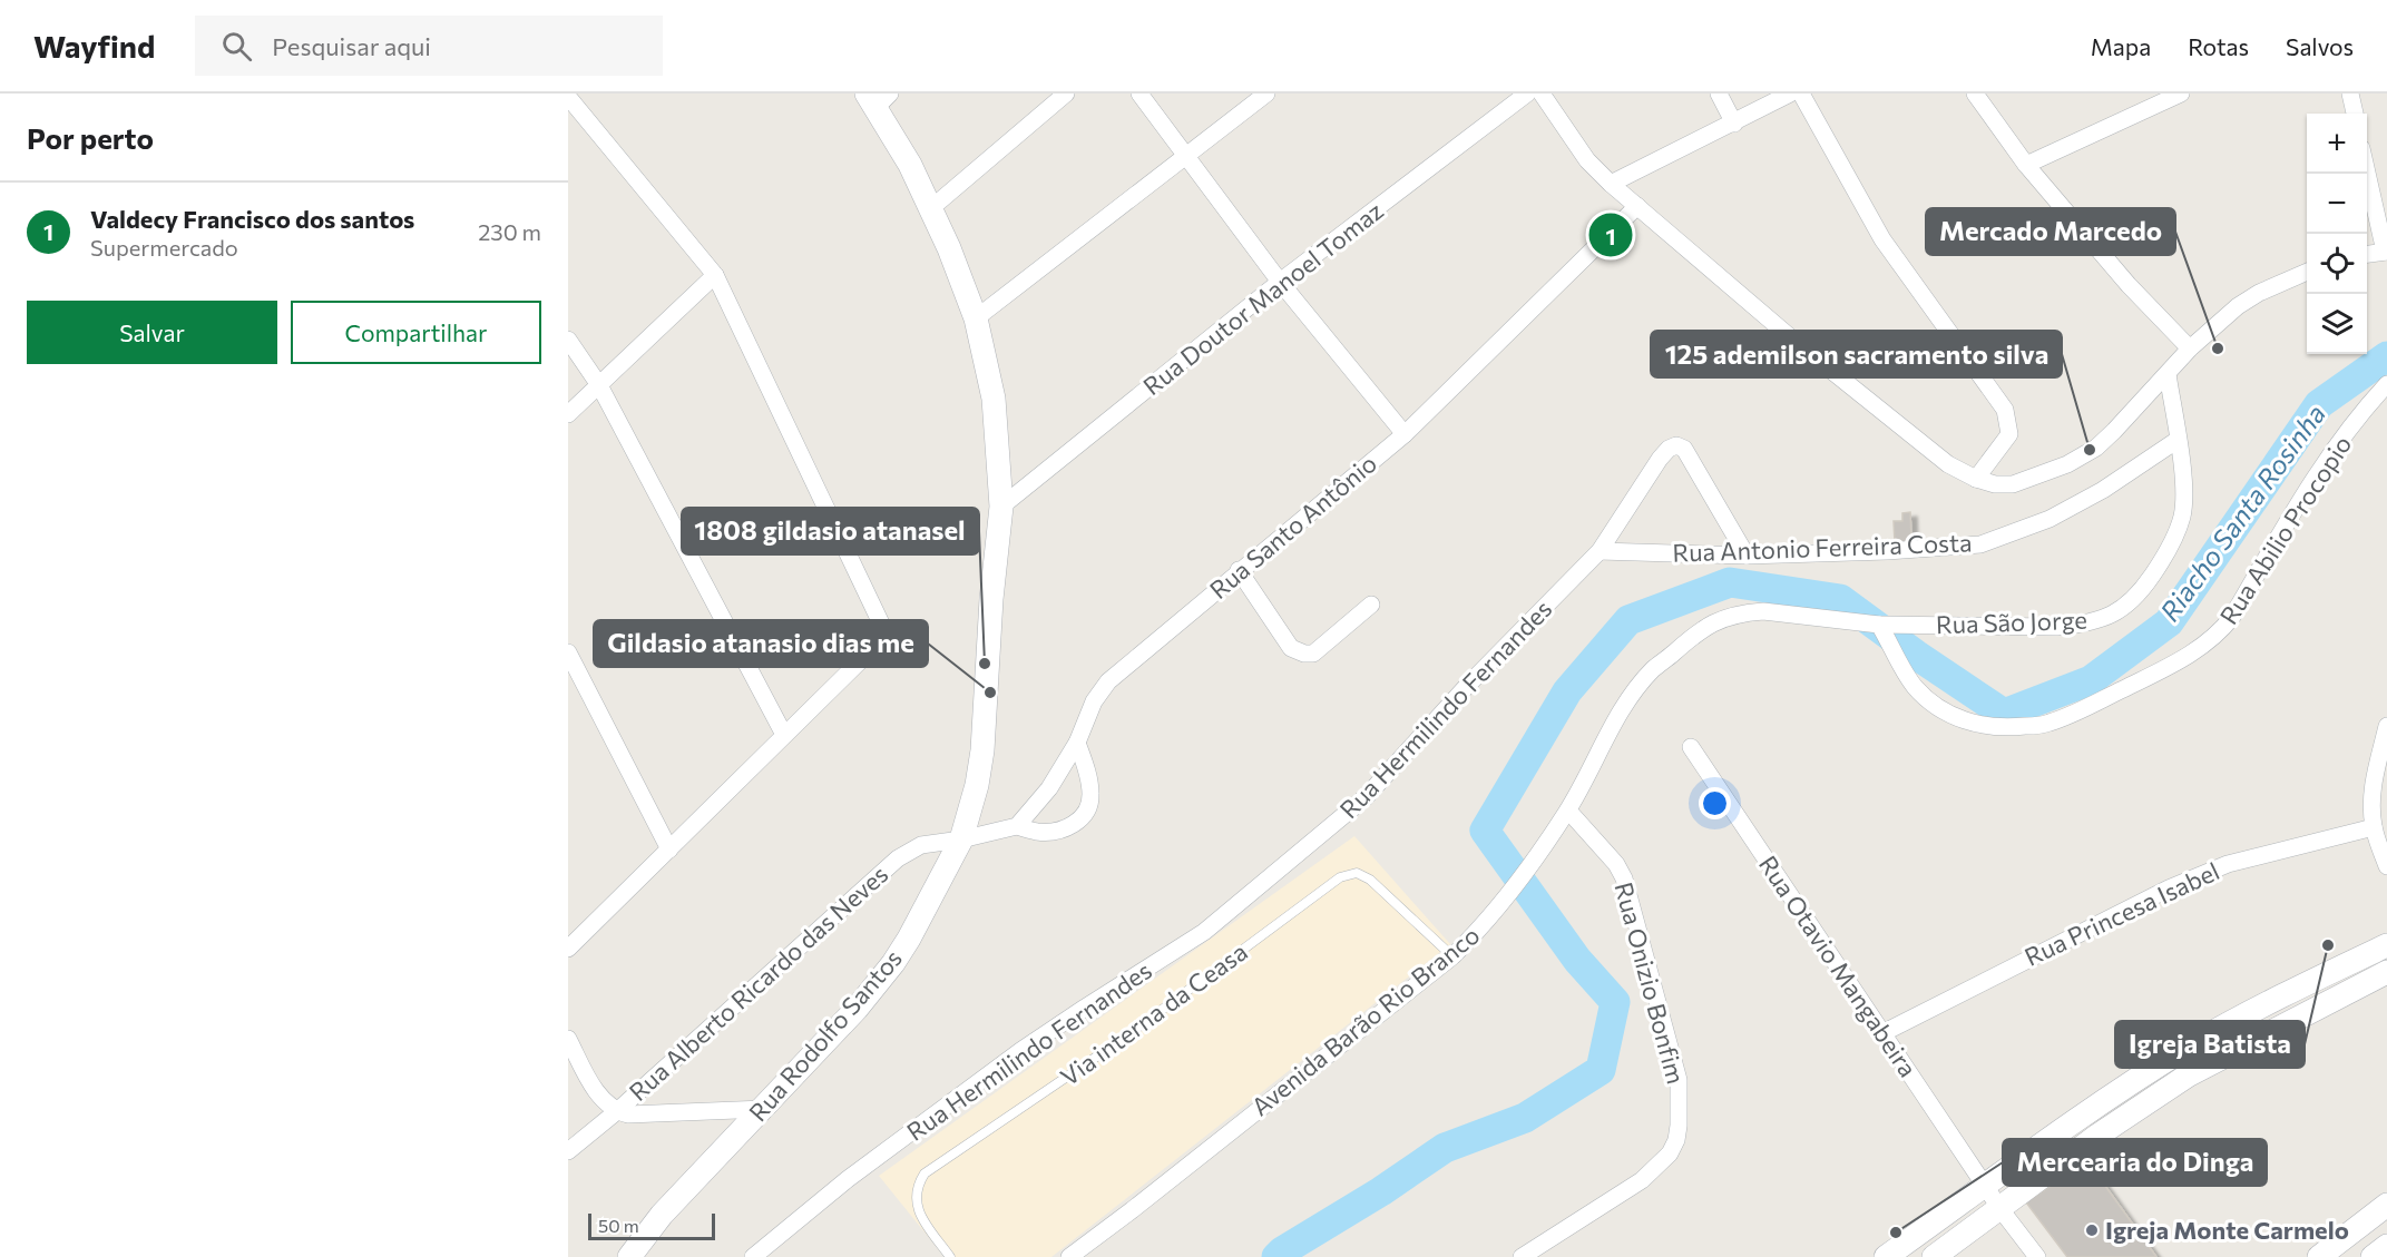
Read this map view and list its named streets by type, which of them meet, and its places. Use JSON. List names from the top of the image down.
{
  "streets": {
    "main road": ["Rua Rodolfo Santos"],
    "street": [
      "Rua Doutor Manoel Tomaz",
      "Rua Santo Antônio",
      "Rua Abilio Procopio",
      "Rua Antonio Ferreira Costa",
      "Rua São Jorge",
      "Rua Hermilindo Fernandes",
      "Rua Princesa Isabel",
      "Rua Otavio Mangabeira",
      "Rua Alberto Ricardo das Neves",
      "Rua Onizio Bonfim",
      "Avenida Barão Rio Branco"
    ],
    "lane": ["Via interna da Ceasa"]
  },
  "crossings": [
    ["Rua Doutor Manoel Tomaz", "Rua Rodolfo Santos"],
    ["Rua Abilio Procopio", "Rua São Jorge"],
    ["Rua Abilio Procopio", "Avenida Barão Rio Branco"],
    ["Rua Antonio Ferreira Costa", "Rua São Jorge"],
    ["Rua Antonio Ferreira Costa", "Rua Hermilindo Fernandes"],
    ["Rua São Jorge", "Avenida Barão Rio Branco"],
    ["Rua Princesa Isabel", "Rua Otavio Mangabeira"],
    ["Rua Alberto Ricardo das Neves", "Rua Rodolfo Santos"],
    ["Rua Onizio Bonfim", "Avenida Barão Rio Branco"],
    ["Via interna da Ceasa", "Avenida Barão Rio Branco"]
  ],
  "water": ["Riacho Santa Rosinha"],
  "places": [
    "Mercado Marcedo",
    "125 ademilson sacramento silva",
    "1808 gildasio atanasel",
    "Gildasio atanasio dias me",
    "Igreja Batista",
    "Igreja Monte Carmelo",
    "Mercearia do Dinga"
  ],
  "scale_bar": "50 m",
  "page": {
    "header": "Wayfind",
    "search": "Pesquisar aqui",
    "nav": ["Mapa", "Rotas", "Salvos"],
    "heading": "Por perto",
    "map_buttons": ["+", "−"],
    "list": [
      {
        "mark": "1",
        "name": "Valdecy Francisco dos santos",
        "note": "Supermercado",
        "value": "230 m"
      }
    ],
    "pins": "1",
    "buttons": ["Salvar", "Compartilhar"],
    "scale": "50 m"
  }
}
